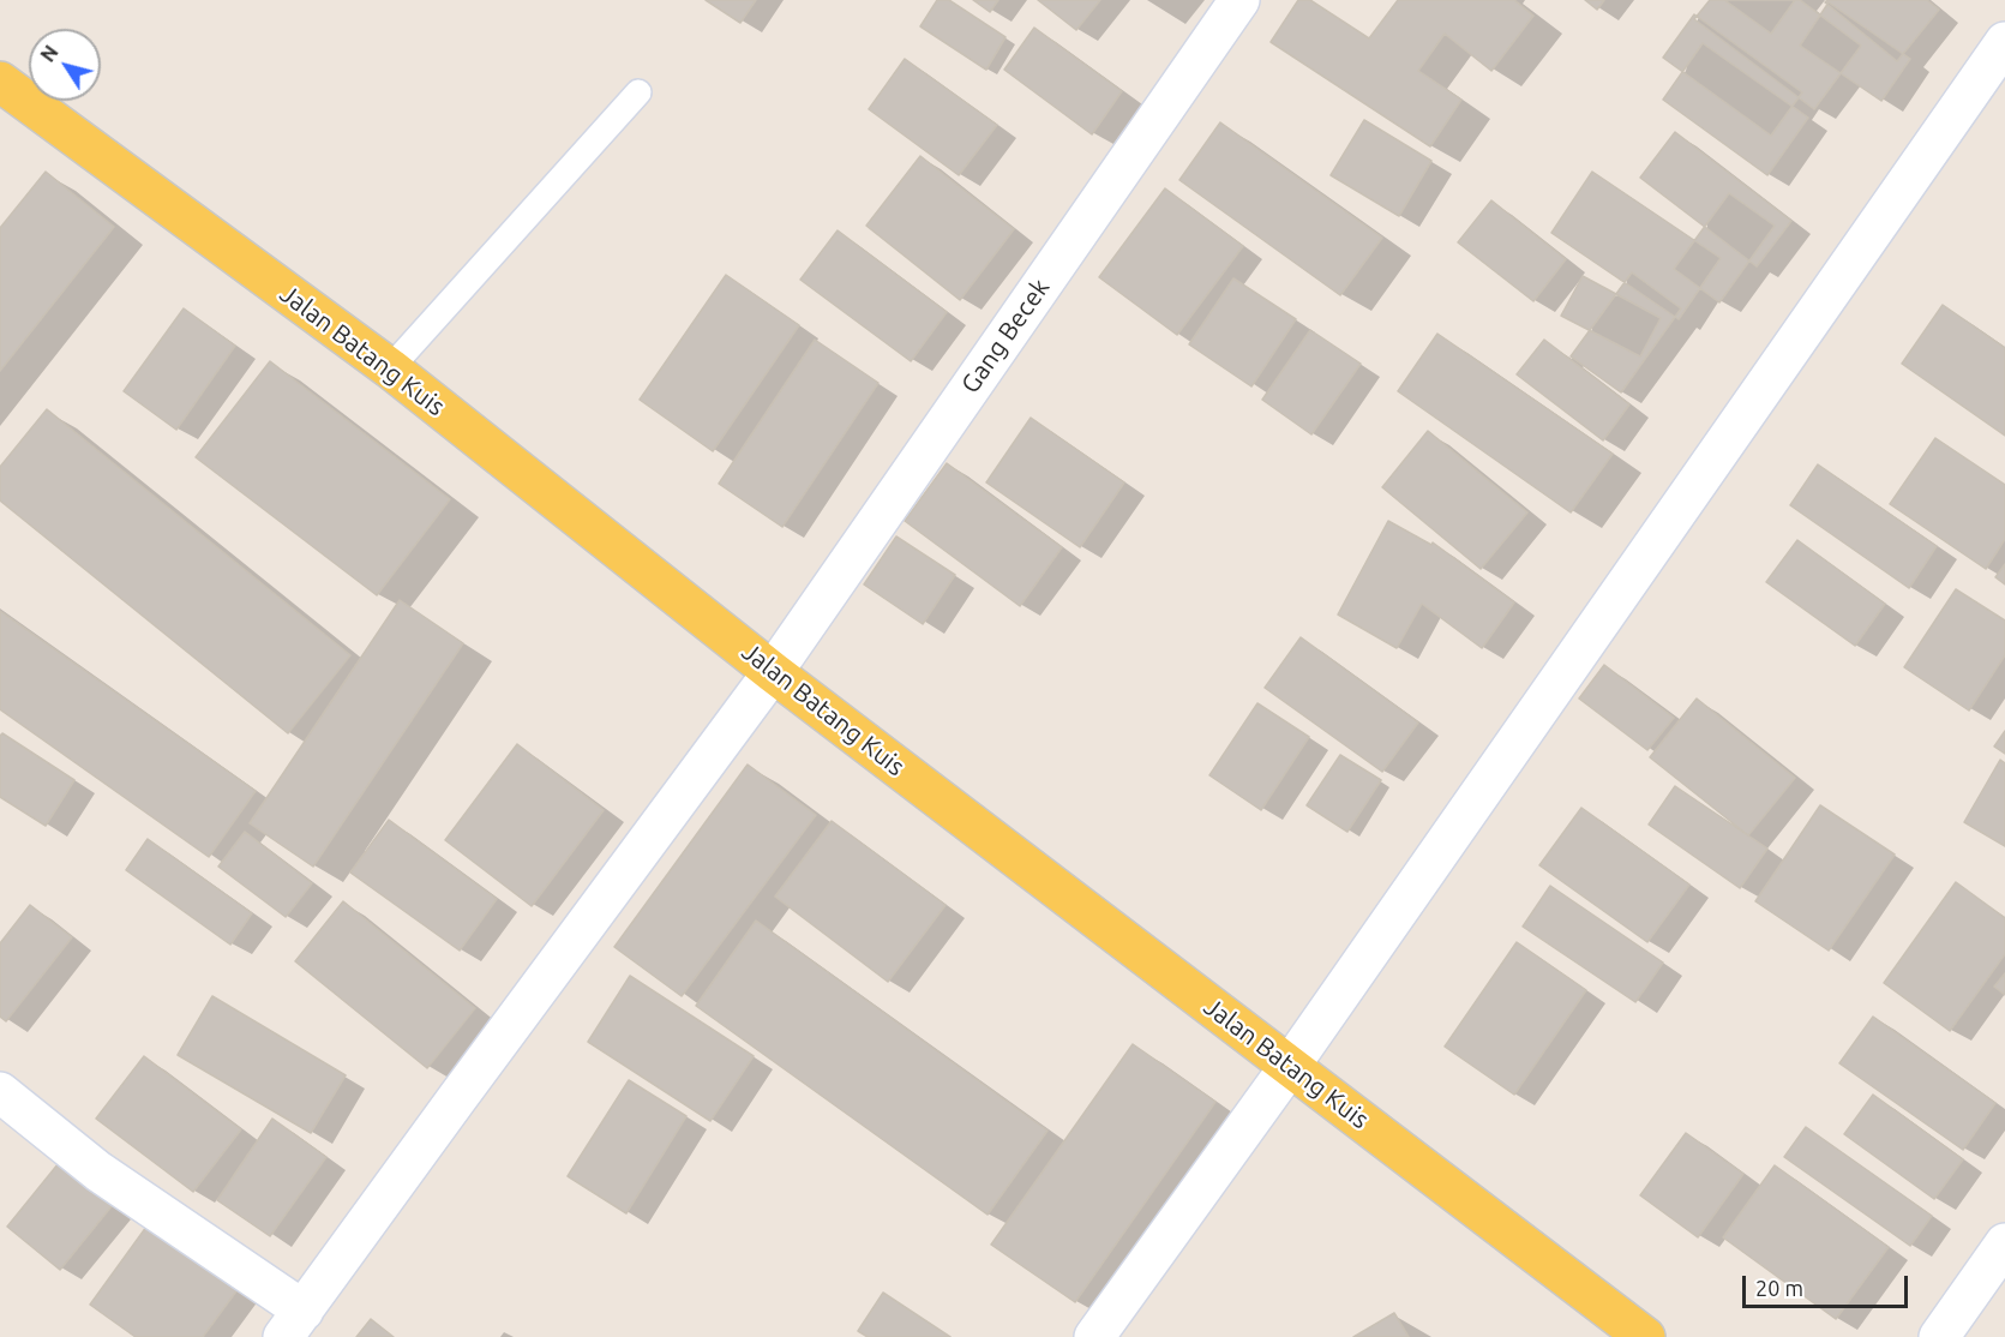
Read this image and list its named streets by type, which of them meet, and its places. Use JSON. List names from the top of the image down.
{
  "streets": {
    "main road": ["Jalan Batang Kuis"],
    "street": ["Gang Becek"]
  },
  "crossings": [
    ["Gang Becek", "Jalan Batang Kuis"]
  ],
  "scale_bar": "20 m",
  "north": "top left"
}
